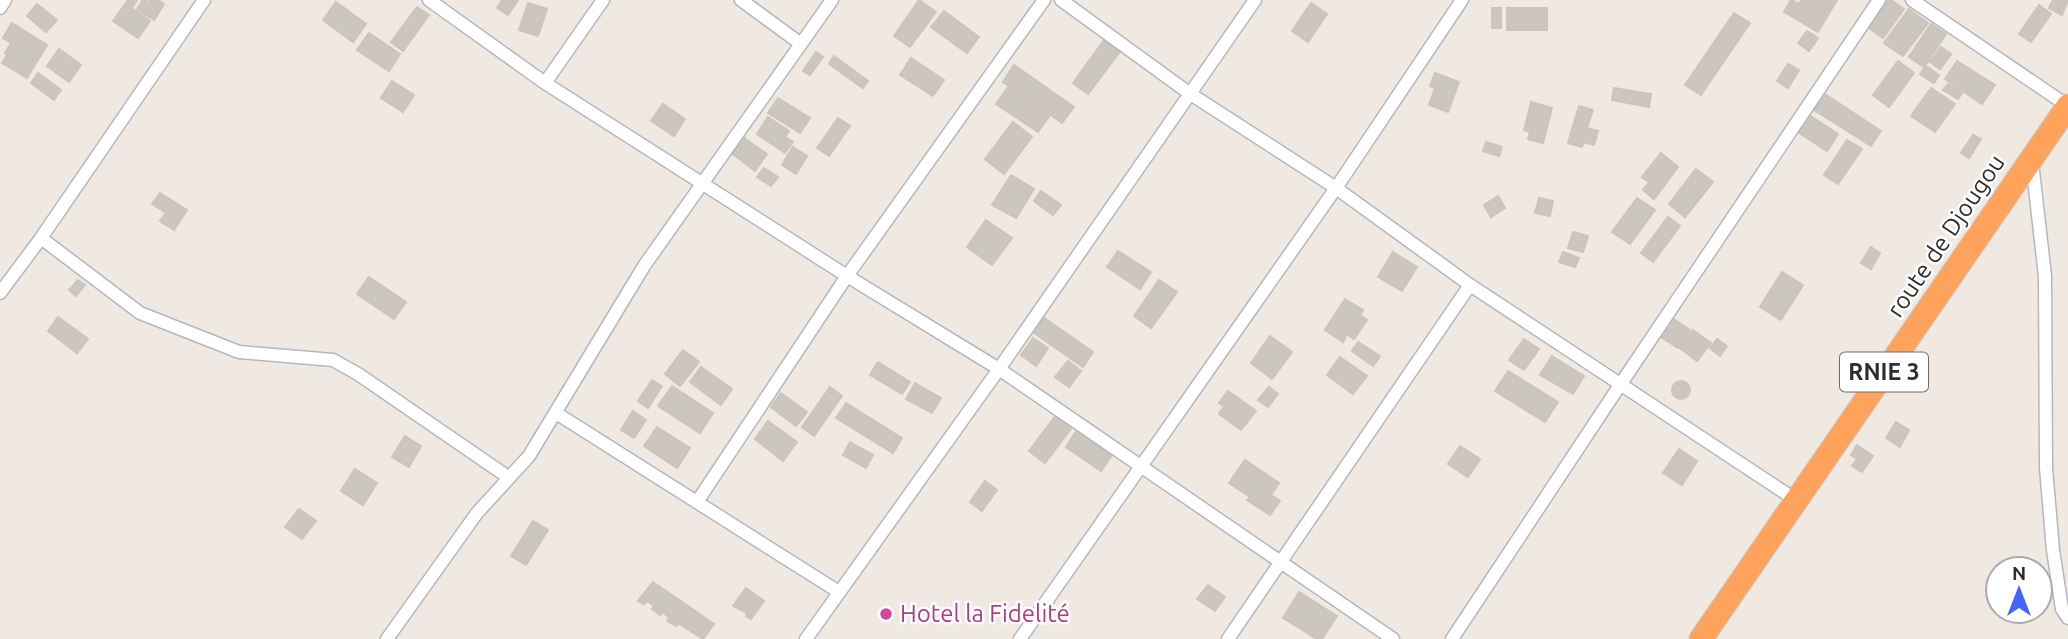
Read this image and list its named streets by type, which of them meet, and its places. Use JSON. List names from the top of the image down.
{
  "streets": {
    "highway": ["route de Djougou", "RNIE 3"]
  },
  "places": ["Hotel la Fidelité"],
  "north": "top"
}
